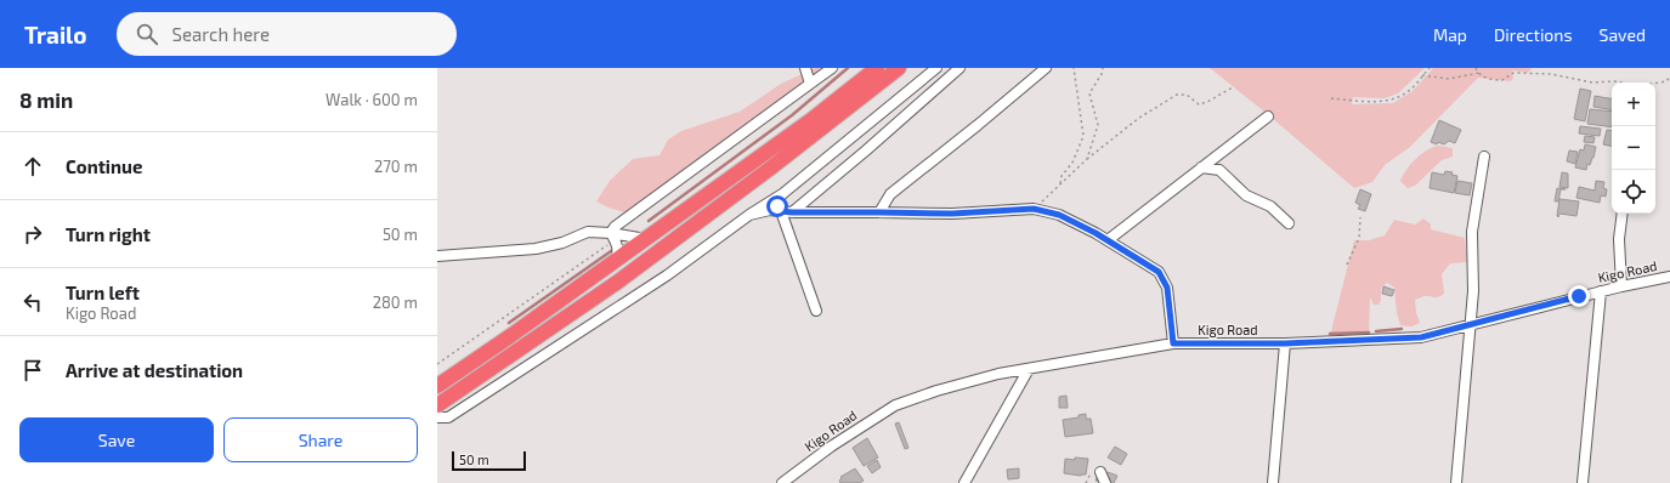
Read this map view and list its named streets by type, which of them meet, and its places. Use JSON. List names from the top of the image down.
{
  "streets": {
    "street": ["Kigo Road"]
  },
  "scale_bar": "50 m",
  "page": {
    "header": "Trailo",
    "search": "Search here",
    "nav": ["Map", "Directions", "Saved"],
    "heading": ["8 min", "Walk · 600 m"],
    "map_buttons": ["+", "−"],
    "list": [
      ["Continue", "270 m"],
      ["Turn right", "50 m"],
      ["Turn left", "Kigo Road", "280 m"],
      "Arrive at destination"
    ],
    "buttons": ["Save", "Share"],
    "scale": "50 m"
  }
}
